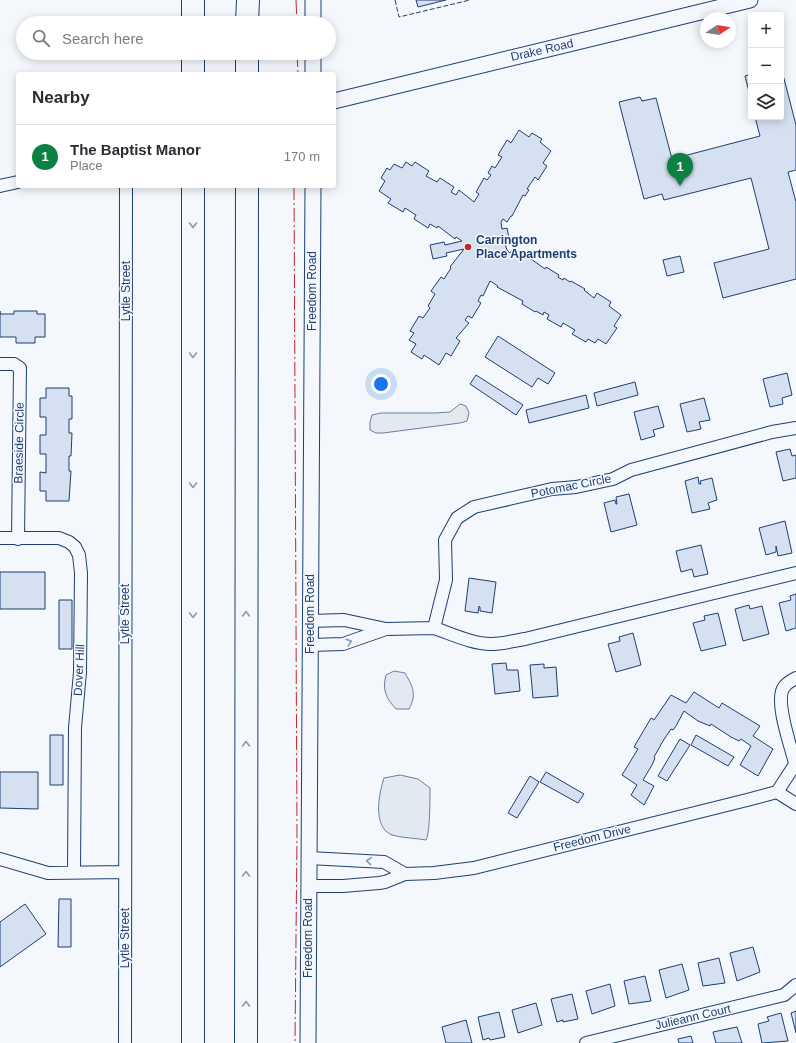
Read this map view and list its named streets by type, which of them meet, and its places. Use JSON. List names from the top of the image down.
{
  "streets": {
    "street": [
      "Drake Road",
      "Lytle Street",
      "Freedom Road",
      "Braeside Circle",
      "Potomac Circle",
      "Dover Hill",
      "Freedom Drive",
      "Julieann Court"
    ]
  },
  "crossings": [
    ["Freedom Road", "Freedom Drive"],
    ["Braeside Circle", "Dover Hill"]
  ],
  "places": ["Carrington Place Apartments"],
  "north": "right",
  "page": {
    "map_buttons": ["+", "−"],
    "search": "Search here",
    "heading": "Nearby",
    "list": [
      {
        "mark": "1",
        "name": "The Baptist Manor",
        "note": "Place",
        "value": "170 m"
      }
    ],
    "pins": "1"
  }
}
